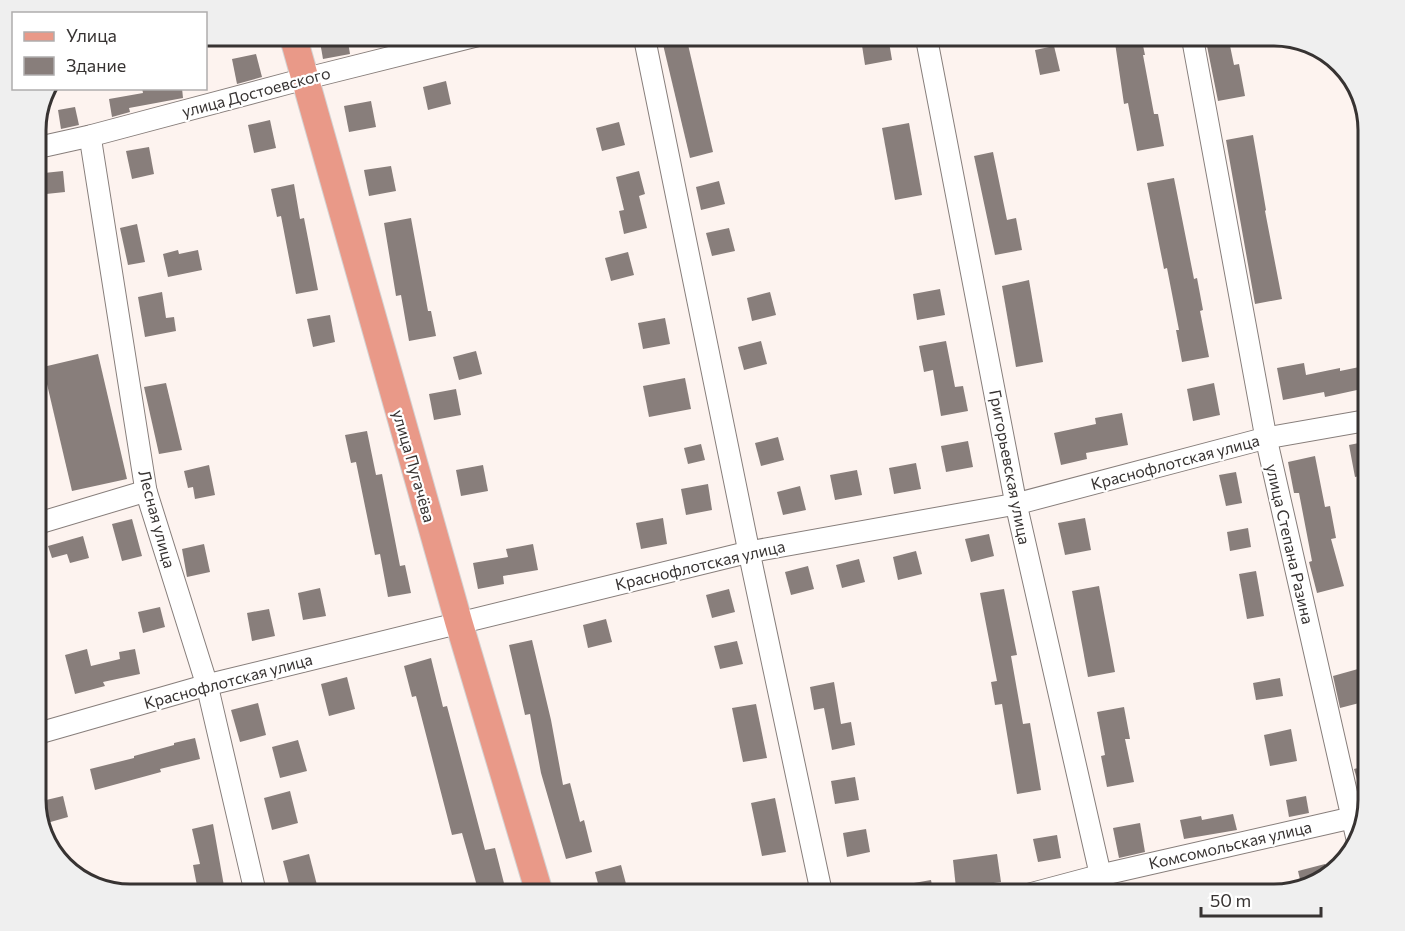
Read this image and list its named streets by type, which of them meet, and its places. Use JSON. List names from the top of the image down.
{
  "streets": {
    "main road": ["улица Пугачёва"],
    "street": [
      "улица Достоевского",
      "Краснофлотская улица",
      "Григорьевская улица",
      "Лесная улица",
      "улица Степана Разина",
      "Комсомольская улица"
    ]
  },
  "crossings": [
    ["улица Достоевского", "улица Пугачёва"],
    ["улица Достоевского", "Лесная улица"],
    ["Краснофлотская улица", "улица Пугачёва"],
    ["Краснофлотская улица", "Григорьевская улица"],
    ["Краснофлотская улица", "Лесная улица"],
    ["Краснофлотская улица", "улица Степана Разина"]
  ],
  "legend": ["Улица", "Здание"],
  "scale_bar": "50 m"
}
